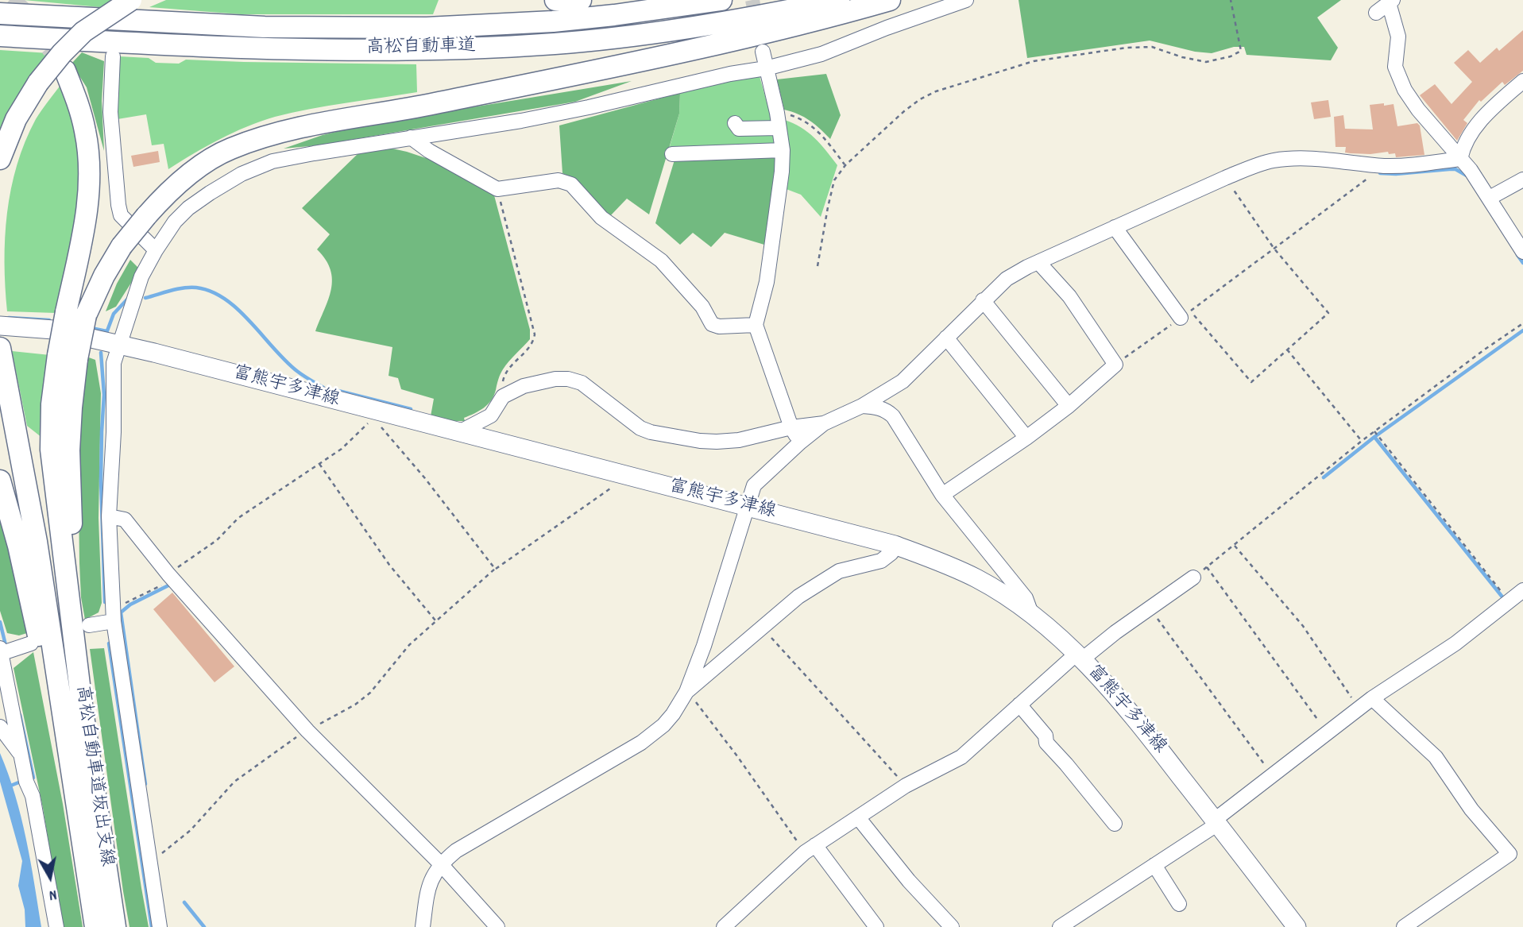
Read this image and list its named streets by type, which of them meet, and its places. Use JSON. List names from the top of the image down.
{
  "streets": {
    "highway": ["高松自動車道", "高松自動車道坂出支線"],
    "main road": ["富熊宇多津線"]
  },
  "north": "bottom"
}
